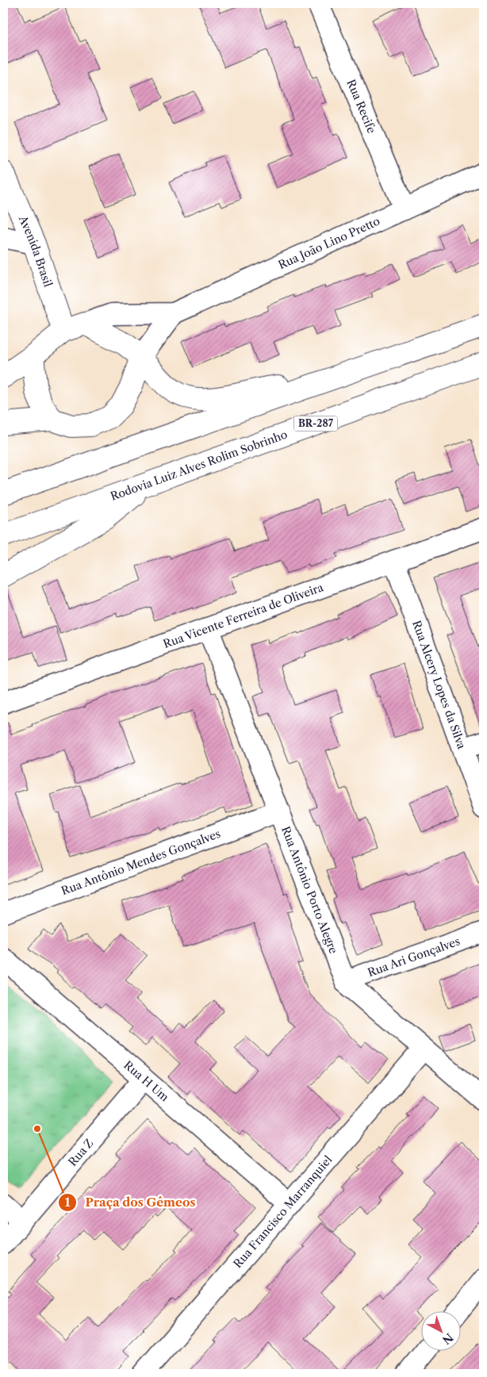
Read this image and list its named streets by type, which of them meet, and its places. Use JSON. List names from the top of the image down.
{
  "streets": {
    "main road": [
      "Rua João Lino Pretto",
      "Avenida Brasil",
      "BR-287",
      "Rodovia Luiz Alves Rolim Sobrinho"
    ],
    "street": [
      "Rua Recife",
      "Rua Vicente Ferreira de Oliveira",
      "Rua Alcery Lopes da Silva",
      "Rua Antônio Mendes Gonçalves",
      "Rua Antônio Porto Alegre",
      "Rua Ari Gonçalves",
      "Rua H Um",
      "Rua Z",
      "Rua Francisco Marranquiel"
    ]
  },
  "crossings": [
    ["Rua Recife", "Rua João Lino Pretto"],
    ["Rua João Lino Pretto", "Avenida Brasil"],
    ["BR-287", "Rodovia Luiz Alves Rolim Sobrinho"],
    ["Rua Vicente Ferreira de Oliveira", "Rua Alcery Lopes da Silva"],
    ["Rua Vicente Ferreira de Oliveira", "Rua Antônio Porto Alegre"],
    ["Rua Antônio Mendes Gonçalves", "Rua Antônio Porto Alegre"],
    ["Rua Antônio Porto Alegre", "Rua Ari Gonçalves"],
    ["Rua Antônio Porto Alegre", "Rua Francisco Marranquiel"],
    ["Rua H Um", "Rua Z"],
    ["Rua H Um", "Rua Francisco Marranquiel"]
  ],
  "places": ["Praça dos Gêmeos"],
  "north": "bottom right"
}
